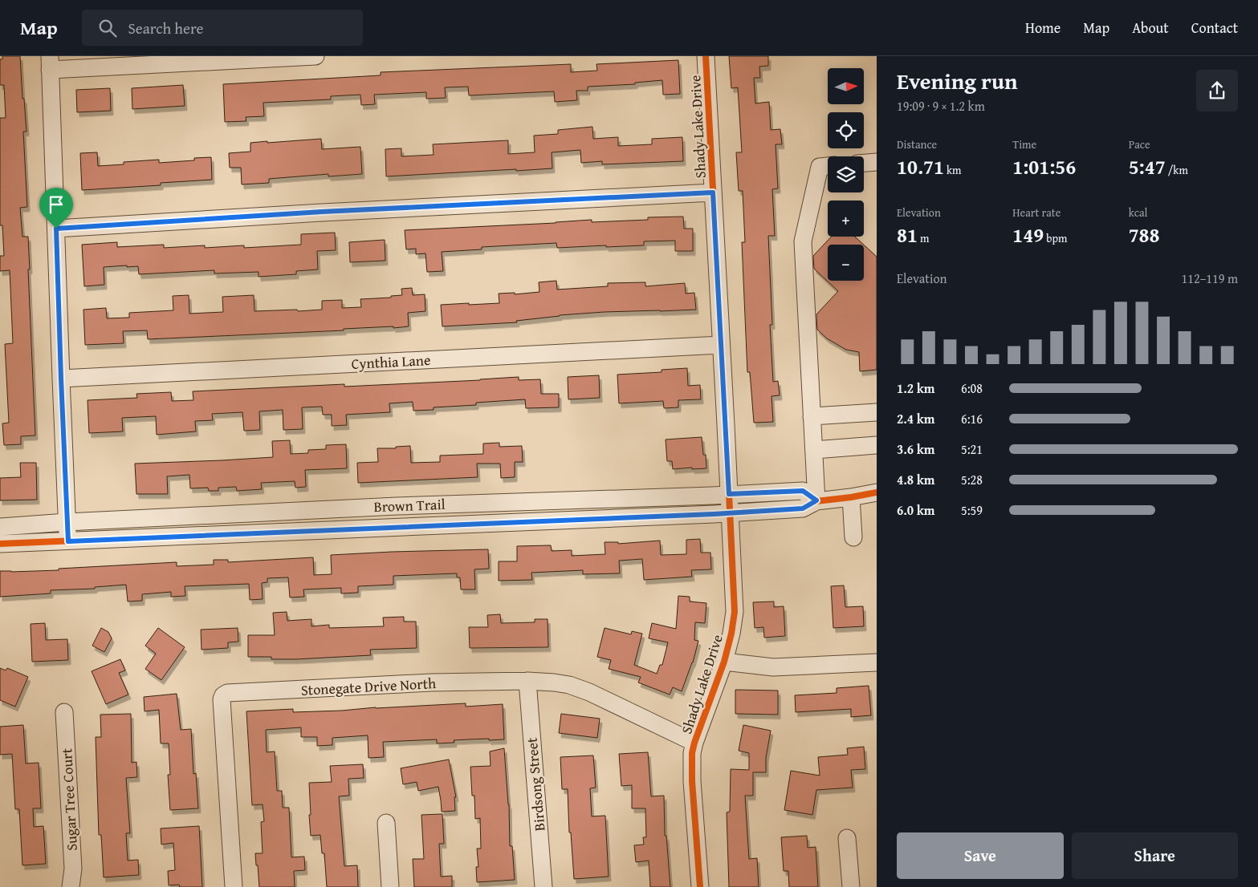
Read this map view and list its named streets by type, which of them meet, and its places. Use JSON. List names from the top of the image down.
{
  "streets": {
    "street": [
      "Shady Lake Drive",
      "Cynthia Lane",
      "Brown Trail",
      "Stonegate Drive North",
      "Birdsong Street",
      "Sugar Tree Court"
    ]
  },
  "crossings": [
    ["Shady Lake Drive", "Cynthia Lane"],
    ["Shady Lake Drive", "Brown Trail"],
    ["Shady Lake Drive", "Stonegate Drive North"],
    ["Stonegate Drive North", "Birdsong Street"]
  ],
  "north": "right",
  "page": {
    "header": "Map",
    "search": "Search here",
    "nav": [
      "Home",
      "Map",
      "About",
      "Contact"
    ],
    "heading": ["Evening run", "19:09 · 9 × 1.2 km"],
    "map_buttons": ["+", "−"],
    "stats": [
      ["Distance", "10.71 km"],
      ["Time", "1:01:56"],
      ["Pace", "5:47 /km"],
      ["Elevation", "81 m"],
      ["Heart rate", "149 bpm"],
      ["kcal", "788"]
    ],
    "chart": ["Elevation", "112–119 m"],
    "list": [
      {
        "name": "1.2 km",
        "note": "6:08"
      },
      {
        "name": "2.4 km",
        "note": "6:16"
      },
      {
        "name": "3.6 km",
        "note": "5:21"
      },
      {
        "name": "4.8 km",
        "note": "5:28"
      },
      {
        "name": "6.0 km",
        "note": "5:59"
      }
    ],
    "buttons": ["Save", "Share"]
  }
}
